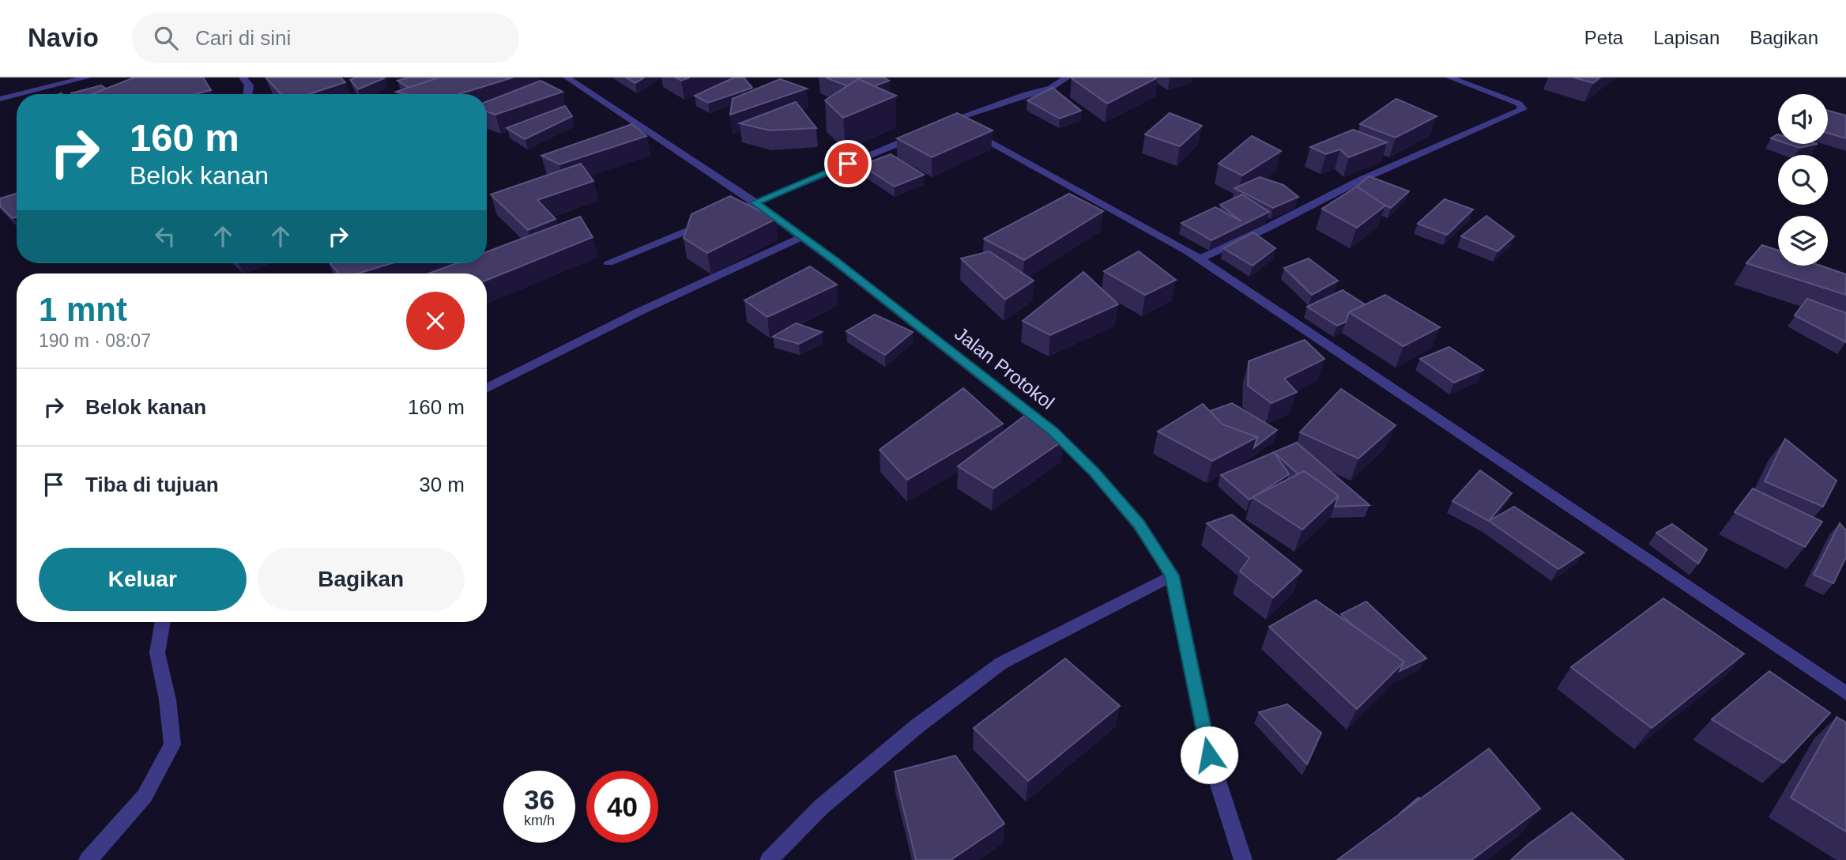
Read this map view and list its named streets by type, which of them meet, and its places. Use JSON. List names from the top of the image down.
{
  "streets": {
    "street": ["Jalan Protokol"]
  },
  "page": {
    "header": "Navio",
    "search": "Cari di sini",
    "nav": ["Peta", "Lapisan", "Bagikan"],
    "turn": ["160 m", "Belok kanan"],
    "heading": ["1 mnt", "190 m · 08:07"],
    "list": [
      {
        "name": "Belok kanan",
        "value": "160 m"
      },
      {
        "name": "Tiba di tujuan",
        "value": "30 m"
      }
    ],
    "buttons": ["Keluar", "Bagikan"],
    "speed": "36 km/h",
    "limit": "40"
  }
}
